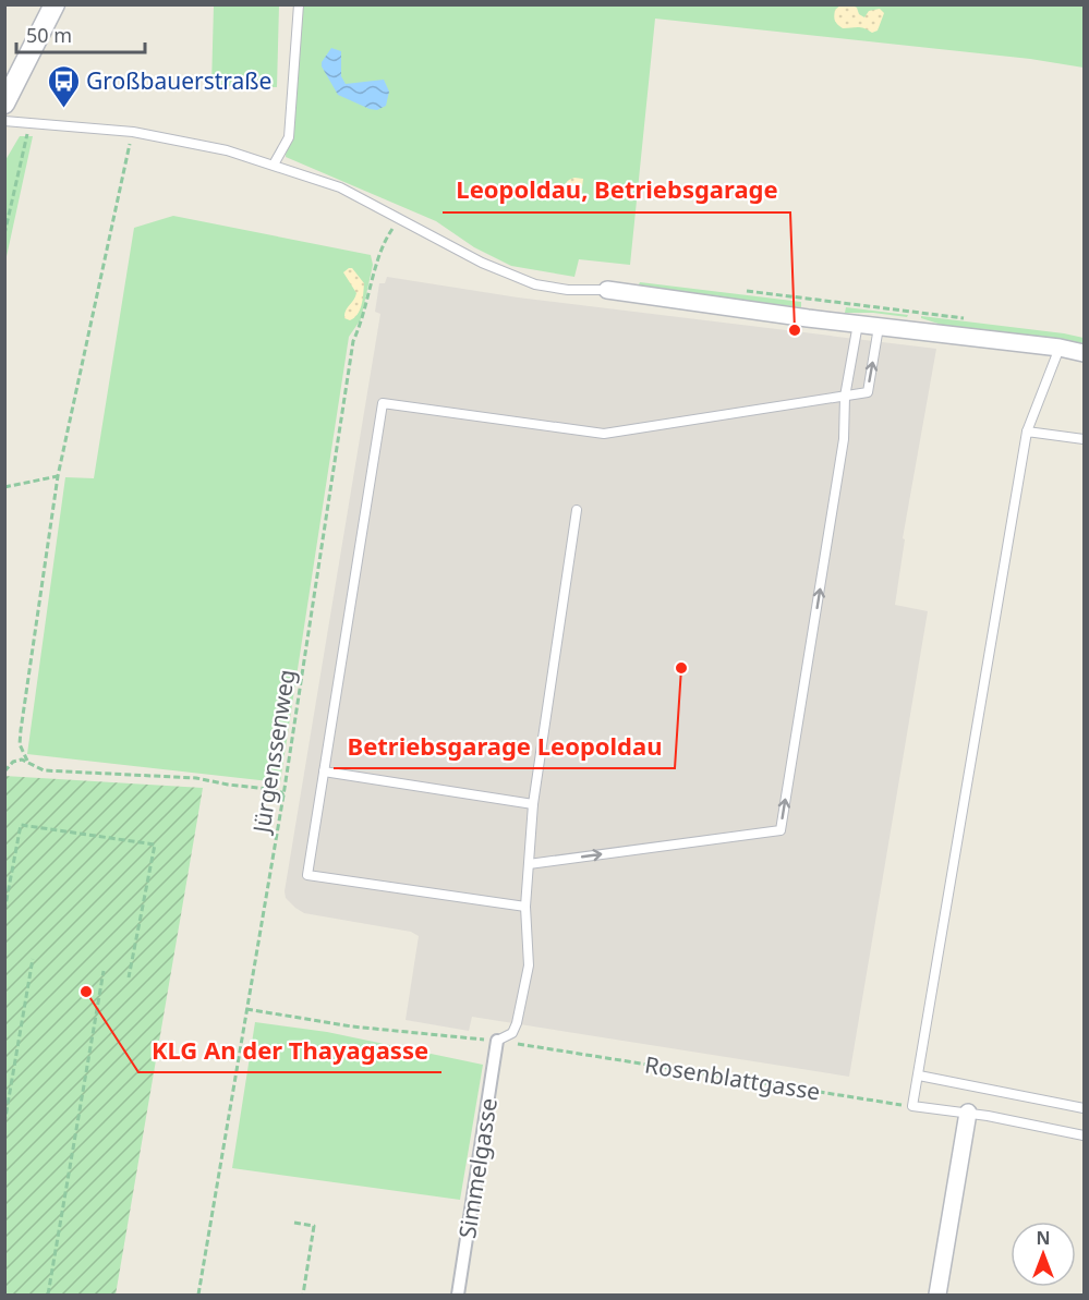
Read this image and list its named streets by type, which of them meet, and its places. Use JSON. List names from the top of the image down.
{
  "streets": {
    "street": ["Simmelgasse"],
    "path": ["Jürgenssenweg", "Rosenblattgasse"]
  },
  "crossings": [
    ["Jürgenssenweg", "Rosenblattgasse"],
    ["Rosenblattgasse", "Simmelgasse"]
  ],
  "places": {
    "bus stop": ["Großbauerstraße"],
    "other": ["Leopoldau, Betriebsgarage", "Betriebsgarage Leopoldau", "KLG An der Thayagasse"]
  },
  "scale_bar": "50 m",
  "north": "top"
}
